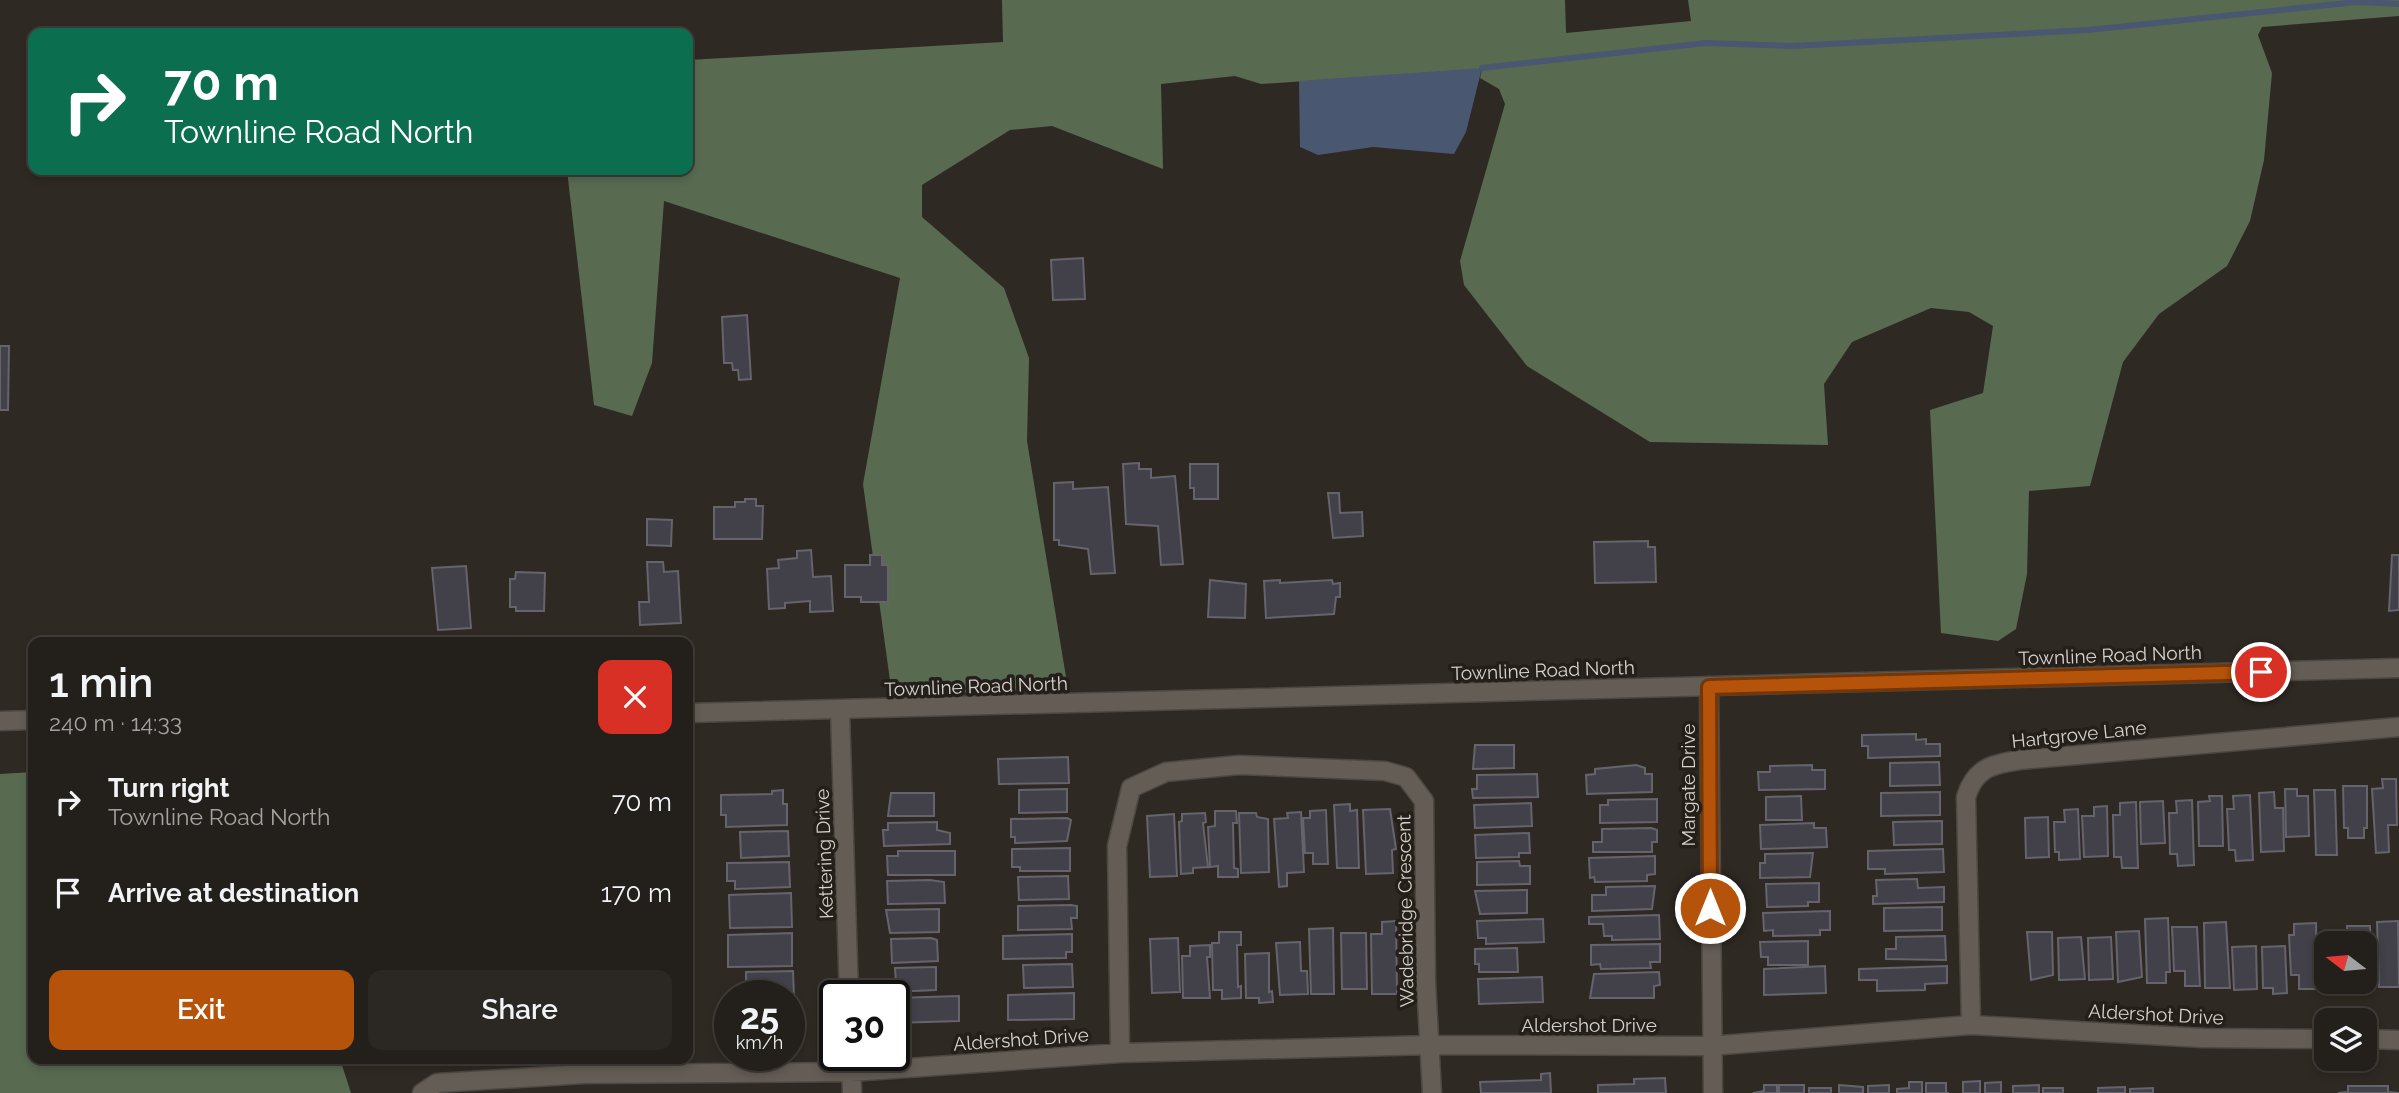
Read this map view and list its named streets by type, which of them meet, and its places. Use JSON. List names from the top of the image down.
{
  "streets": {
    "street": [
      "Townline Road North",
      "Hartgrove Lane",
      "Margate Drive",
      "Kettering Drive",
      "Wadebridge Crescent",
      "Aldershot Drive"
    ]
  },
  "crossings": [
    ["Townline Road North", "Margate Drive"],
    ["Townline Road North", "Kettering Drive"],
    ["Hartgrove Lane", "Aldershot Drive"],
    ["Margate Drive", "Aldershot Drive"],
    ["Wadebridge Crescent", "Aldershot Drive"]
  ],
  "north": "left",
  "page": {
    "turn": ["70 m", "Townline Road North"],
    "heading": ["1 min", "240 m · 14:33"],
    "list": [
      {
        "name": "Turn right",
        "note": "Townline Road North",
        "value": "70 m"
      },
      {
        "name": "Arrive at destination",
        "value": "170 m"
      }
    ],
    "buttons": ["Exit", "Share"],
    "speed": "25 km/h",
    "limit": "30"
  }
}
